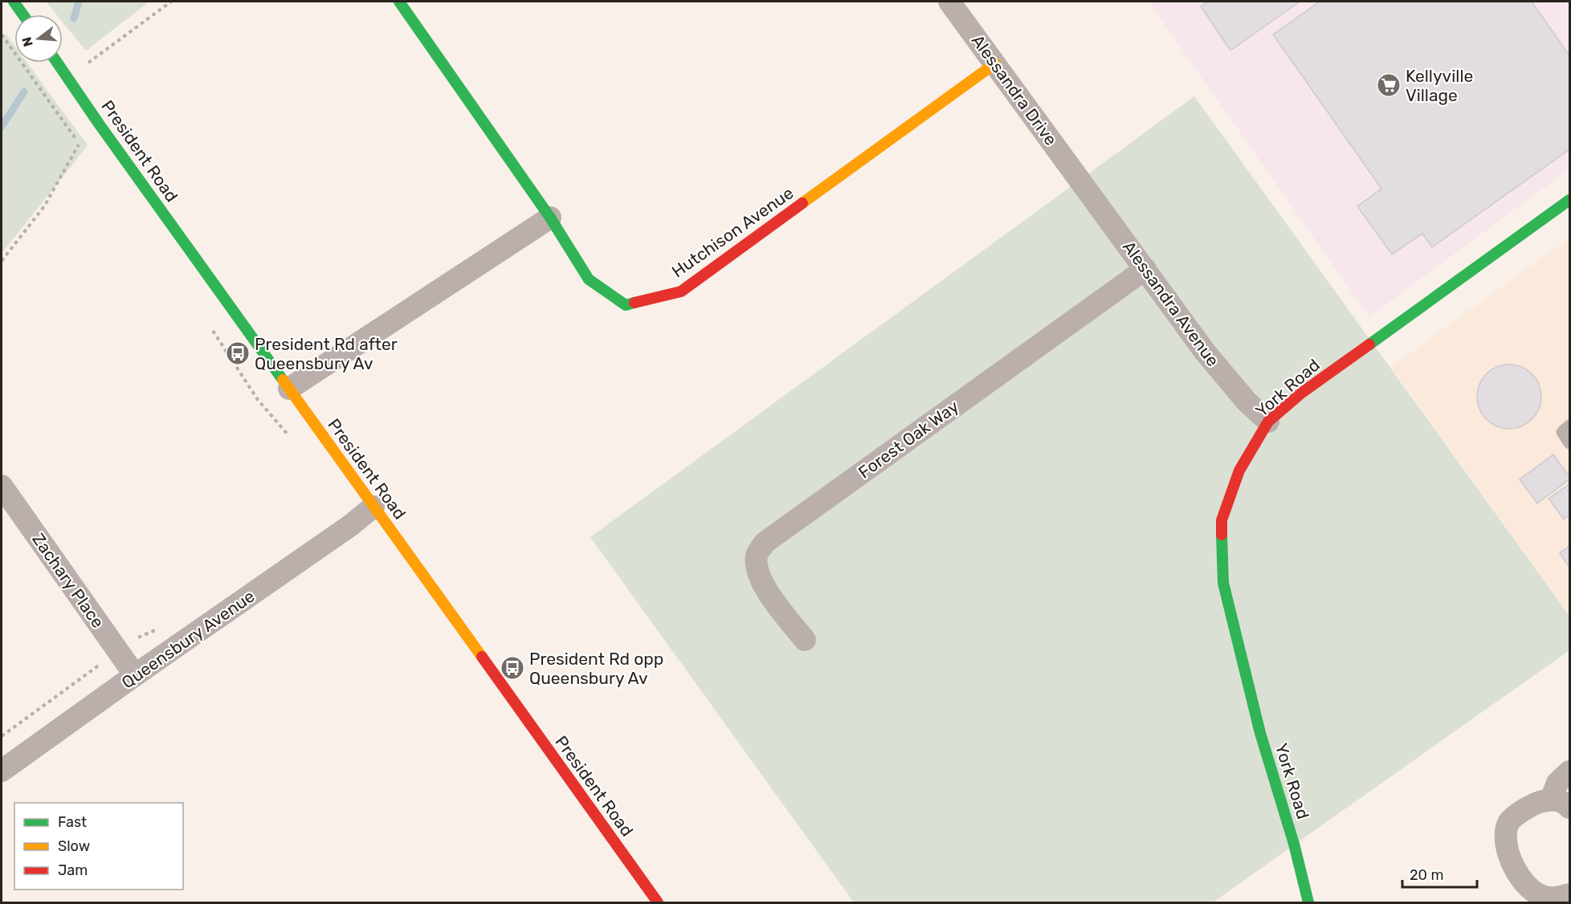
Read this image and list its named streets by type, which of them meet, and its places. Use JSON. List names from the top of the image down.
{
  "streets": {
    "street": [
      "Alessandra Drive",
      "President Road",
      "Hutchison Avenue",
      "Alessandra Avenue",
      "York Road",
      "Forest Oak Way",
      "Zachary Place",
      "Queensbury Avenue"
    ]
  },
  "crossings": [
    ["Alessandra Drive", "Hutchison Avenue"],
    ["Alessandra Drive", "Alessandra Avenue"],
    ["President Road", "Queensbury Avenue"],
    ["Alessandra Avenue", "York Road"],
    ["Alessandra Avenue", "Forest Oak Way"],
    ["Zachary Place", "Queensbury Avenue"]
  ],
  "places": {
    "supermarket": ["Kellyville Village"],
    "bus stop": ["President Rd after Queensbury Av", "President Rd opp Queensbury Av"]
  },
  "legend": ["Fast", "Slow", "Jam"],
  "scale_bar": "20 m",
  "north": "left"
}
